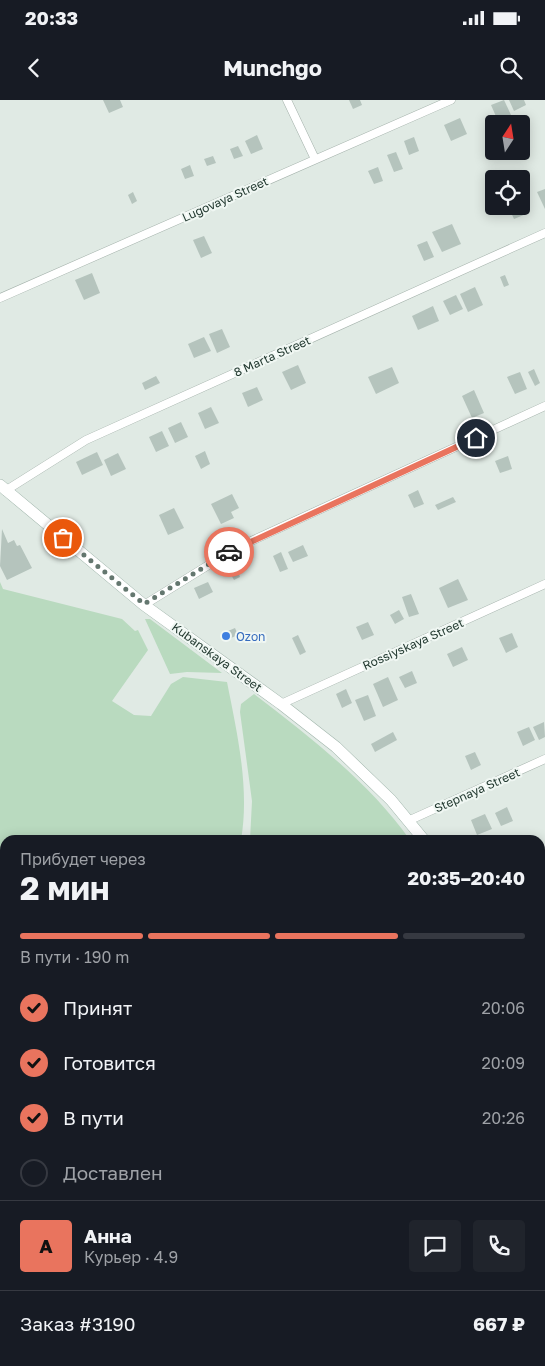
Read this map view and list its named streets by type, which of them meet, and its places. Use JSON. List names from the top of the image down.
{
  "streets": {
    "main road": ["Kubanskaya Street"],
    "street": [
      "Lugovaya Street",
      "8 Marta Street",
      "Rossiyskaya Street",
      "Stepnaya Street"
    ]
  },
  "crossings": [
    ["8 Marta Street", "Kubanskaya Street"],
    ["Rossiyskaya Street", "Kubanskaya Street"],
    ["Kubanskaya Street", "Stepnaya Street"]
  ],
  "places": ["Ozon"],
  "north": "top",
  "page": {
    "status": "20:33",
    "header": "Munchgo",
    "heading": ["2 мин", "Прибудет через", "20:35–20:40"],
    "panel": [
      "Анна",
      "Курьер · 4.9",
      "Заказ #3190",
      "667 ₽"
    ],
    "bar": "В пути · 190 m",
    "list": [
      ["Принят", "20:06"],
      ["Готовится", "20:09"],
      ["В пути", "20:26"],
      "Доставлен"
    ],
    "round": "А"
  }
}
